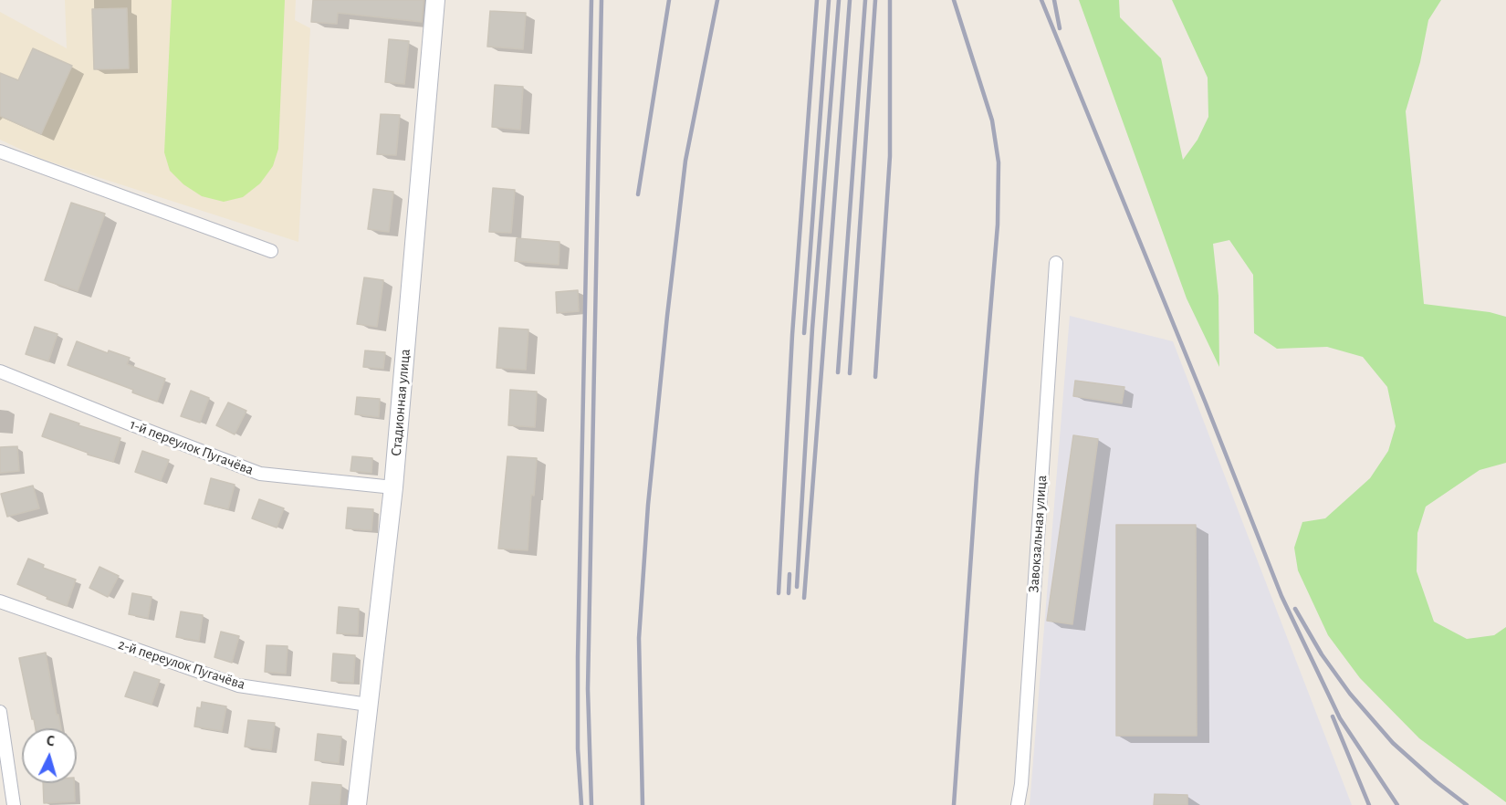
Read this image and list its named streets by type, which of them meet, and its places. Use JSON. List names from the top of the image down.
{
  "streets": {
    "street": [
      "Стадионная улица",
      "1-й переулок Пугачёва",
      "Завокзальная улица",
      "2-й переулок Пугачёва"
    ]
  },
  "crossings": [
    ["Стадионная улица", "1-й переулок Пугачёва"],
    ["Стадионная улица", "2-й переулок Пугачёва"]
  ],
  "north": "top"
}
